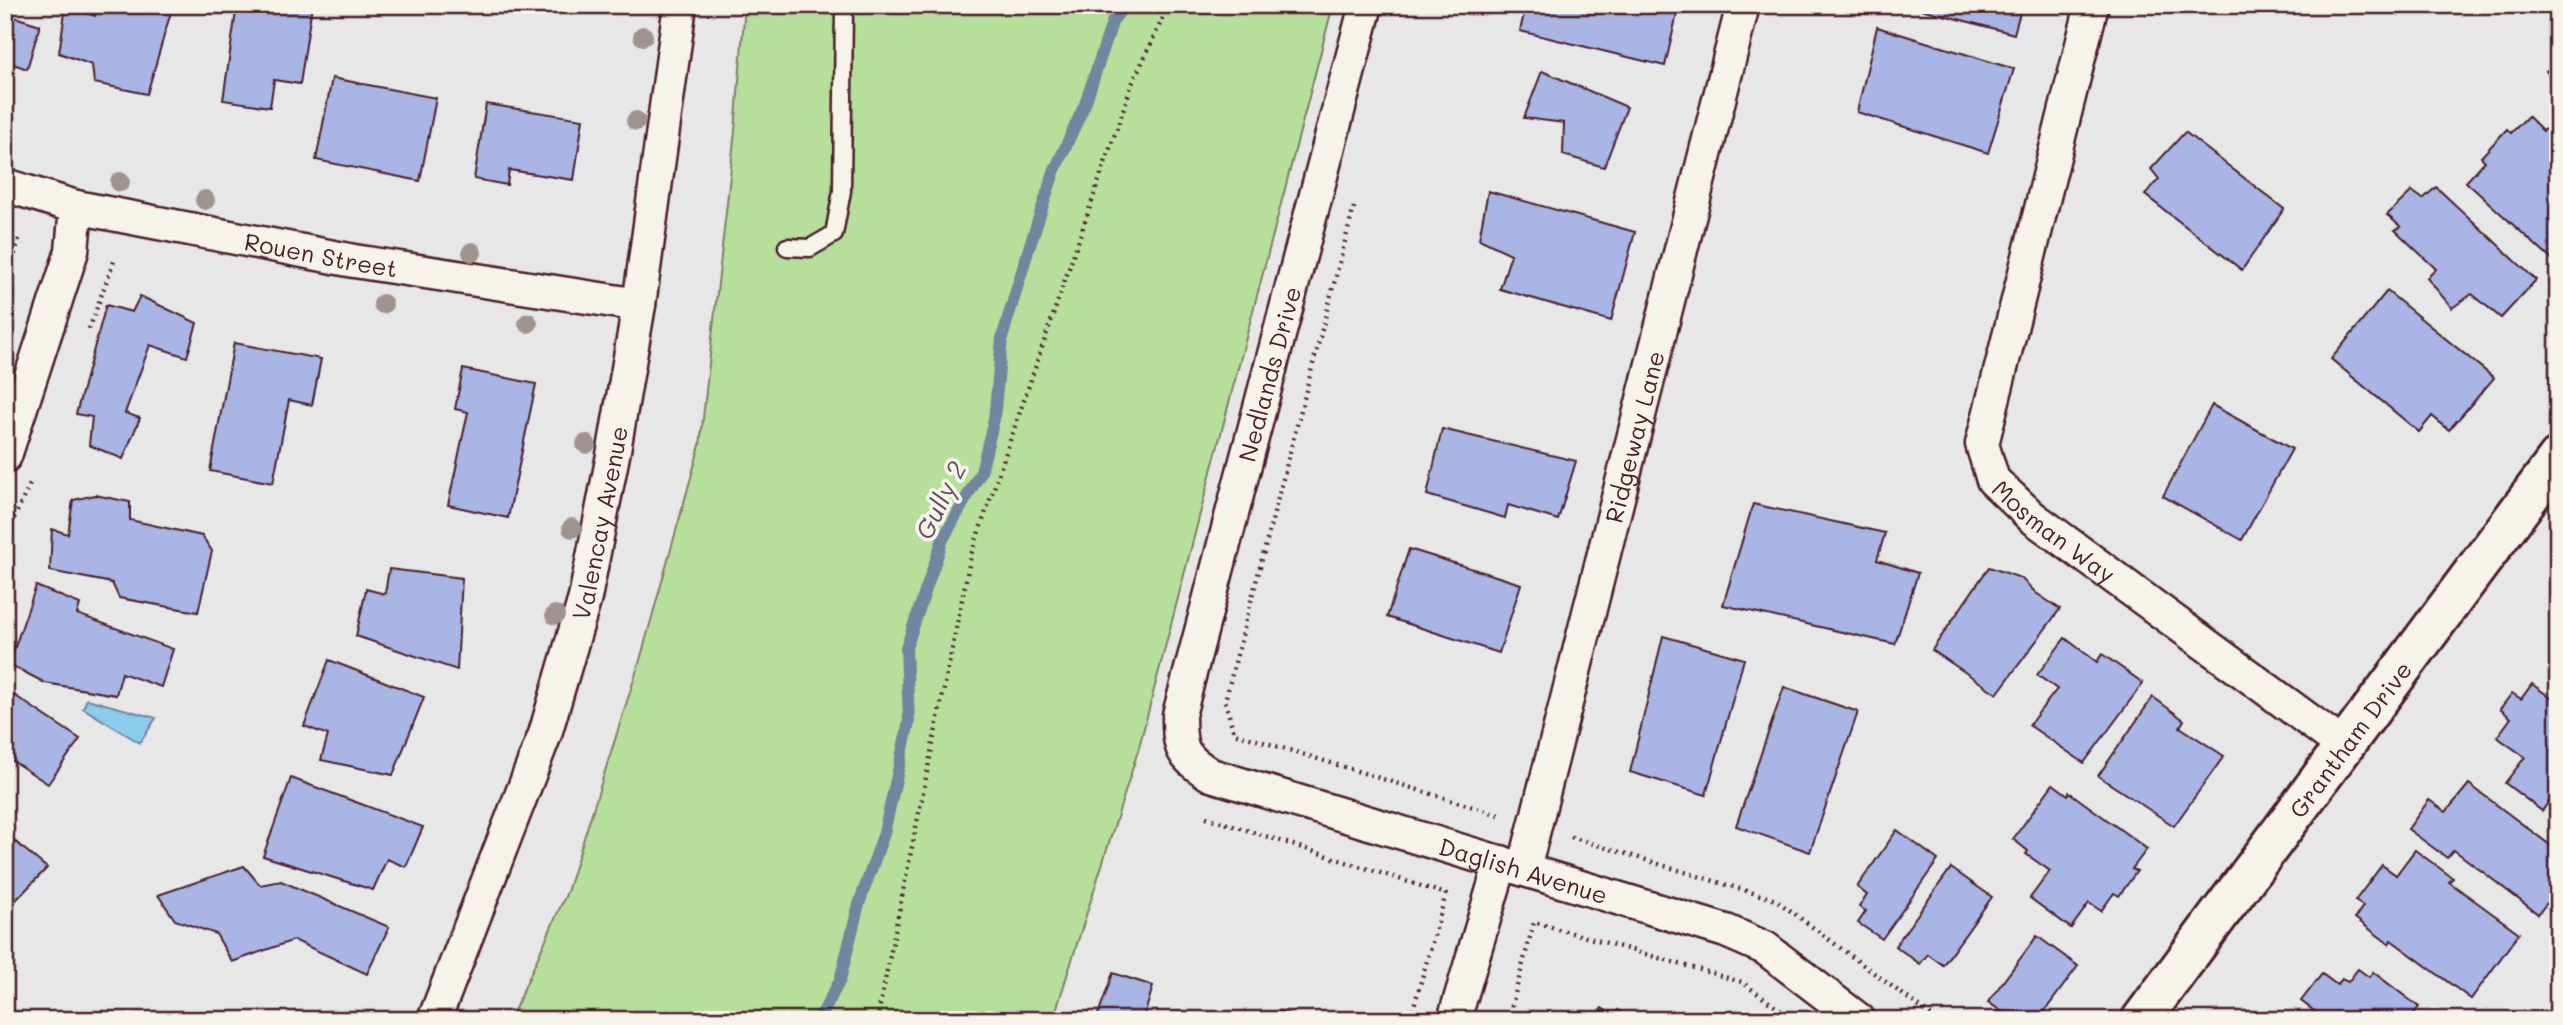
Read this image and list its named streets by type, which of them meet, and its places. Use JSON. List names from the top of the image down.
{
  "streets": {
    "street": [
      "Rouen Street",
      "Nedlands Drive",
      "Ridgeway Lane",
      "Valencay Avenue",
      "Mosman Way",
      "Grantham Drive",
      "Daglish Avenue"
    ]
  },
  "crossings": [
    ["Rouen Street", "Valencay Avenue"],
    ["Nedlands Drive", "Daglish Avenue"],
    ["Ridgeway Lane", "Daglish Avenue"],
    ["Mosman Way", "Grantham Drive"]
  ],
  "water": ["Gully 2"]
}
